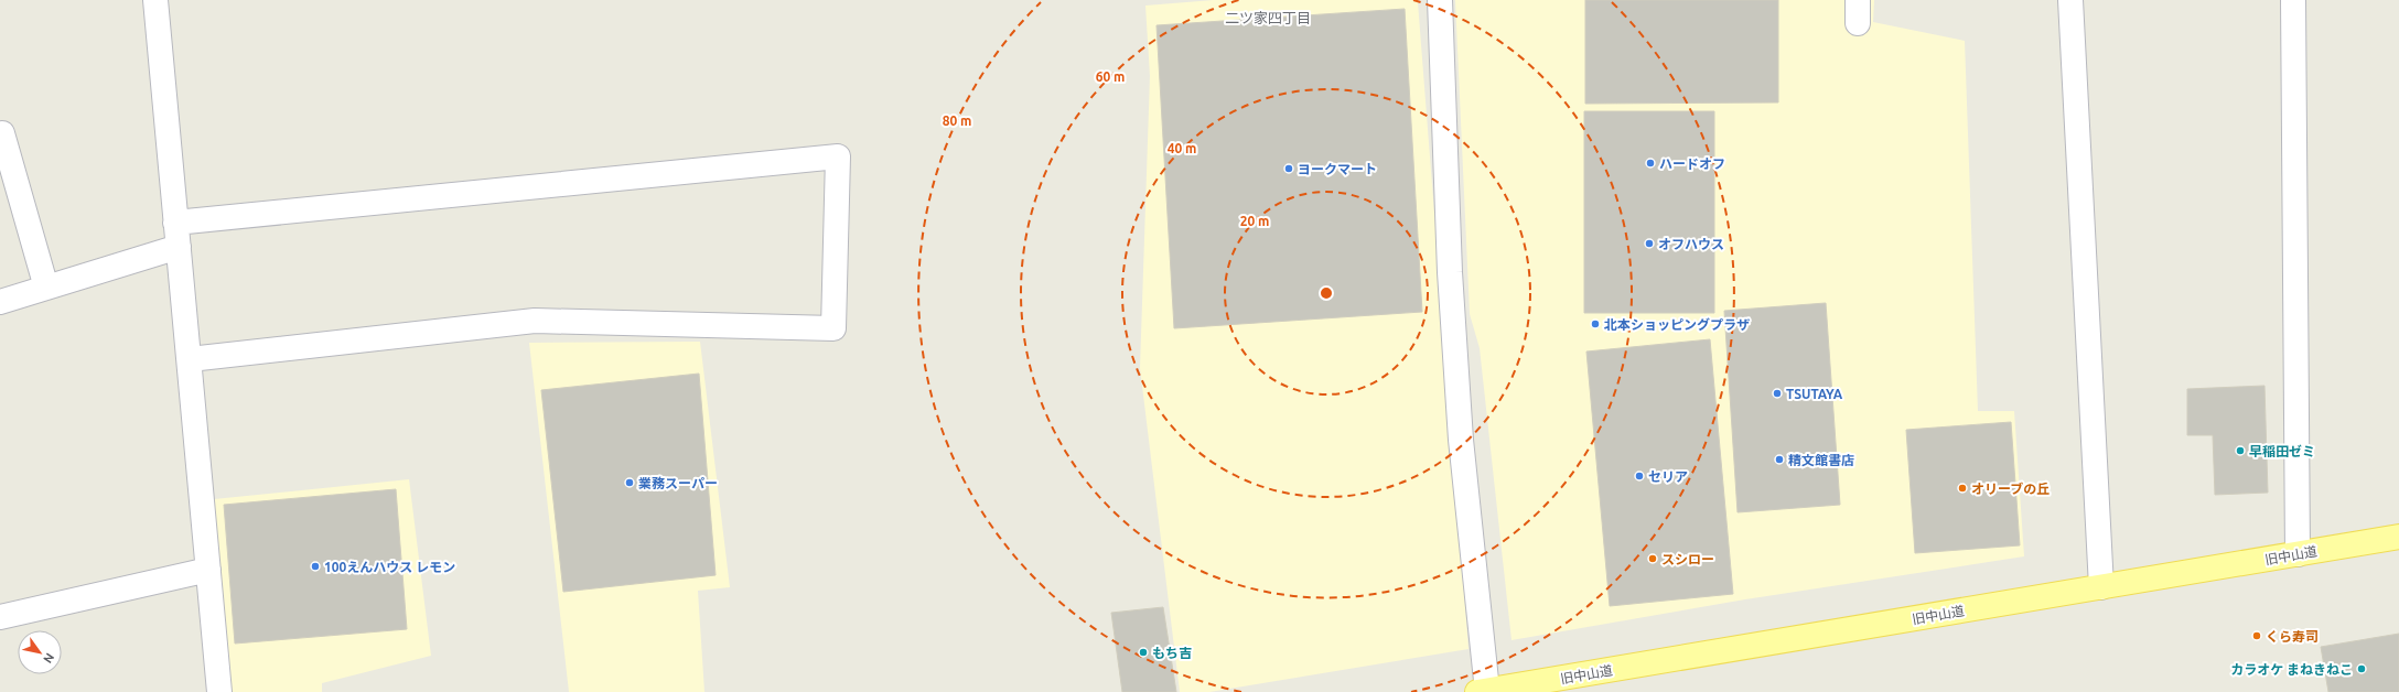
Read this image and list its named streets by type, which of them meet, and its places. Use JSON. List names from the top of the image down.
{
  "streets": {
    "main road": ["旧中山道"]
  },
  "districts": ["二ツ家四丁目"],
  "places": [
    "ハードオフ",
    "ヨークマート",
    "オフハウス",
    "北本ショッピングプラザ",
    "TSUTAYA",
    "早稲田ゼミ",
    "精文館書店",
    "セリア",
    "業務スーパー",
    "オリーブの丘",
    "スシロー",
    "100えんハウス レモン",
    "くら寿司",
    "もち吉",
    "カラオケ まねきねこ"
  ],
  "north": "bottom right",
  "rings": [
    "60 m",
    "80 m",
    "40 m",
    "20 m"
  ]
}
